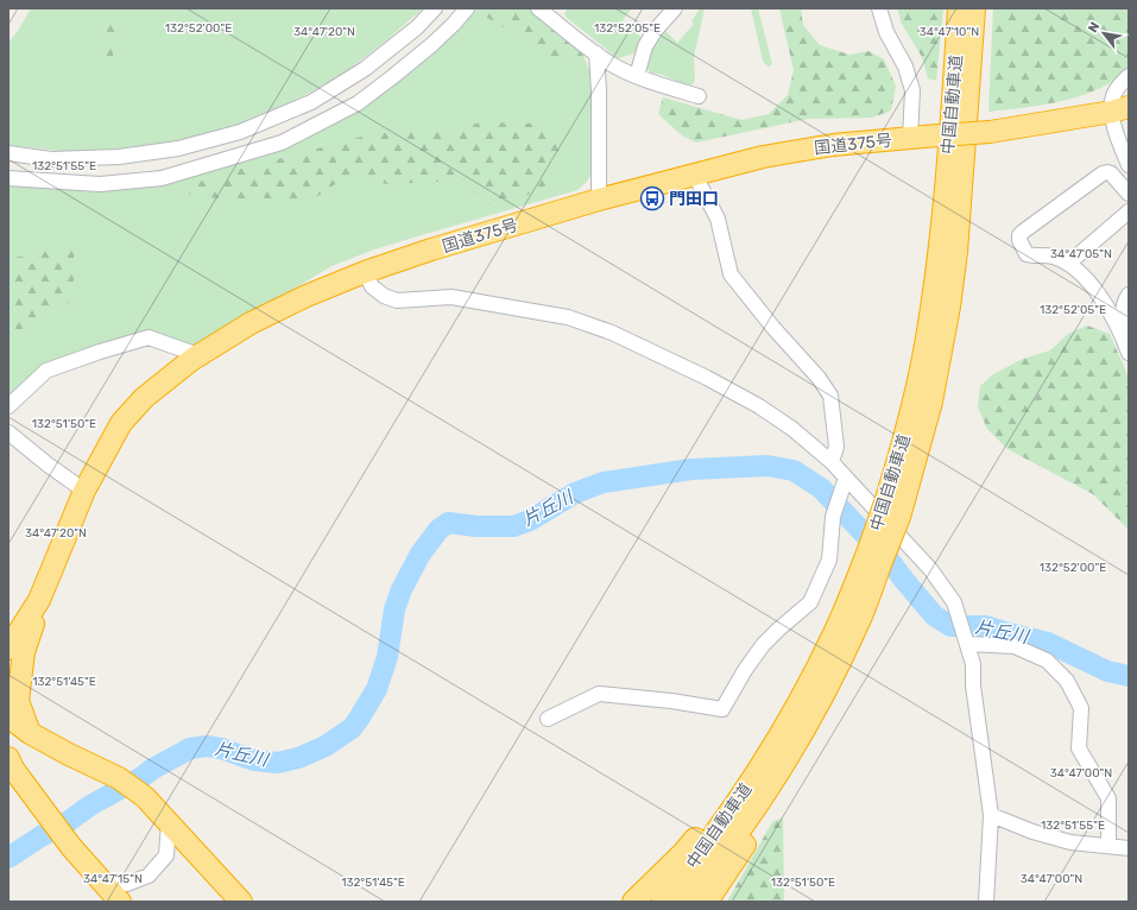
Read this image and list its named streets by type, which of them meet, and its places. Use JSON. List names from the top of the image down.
{
  "streets": {
    "highway": ["中国自動車道", "国道375号"]
  },
  "water": ["片丘川"],
  "places": {
    "bus stop": ["門田口"]
  },
  "north": "top left",
  "coordinates": [
    "132°52'00\"E",
    "132°52'05\"E",
    "34°47'10\"N",
    "34°47'20\"N",
    "132°51'55\"E",
    "34°47'05\"N",
    "132°51'50\"E",
    "132°51'45\"E",
    "34°47'00\"N",
    "34°47'15\"N"
  ]
}
